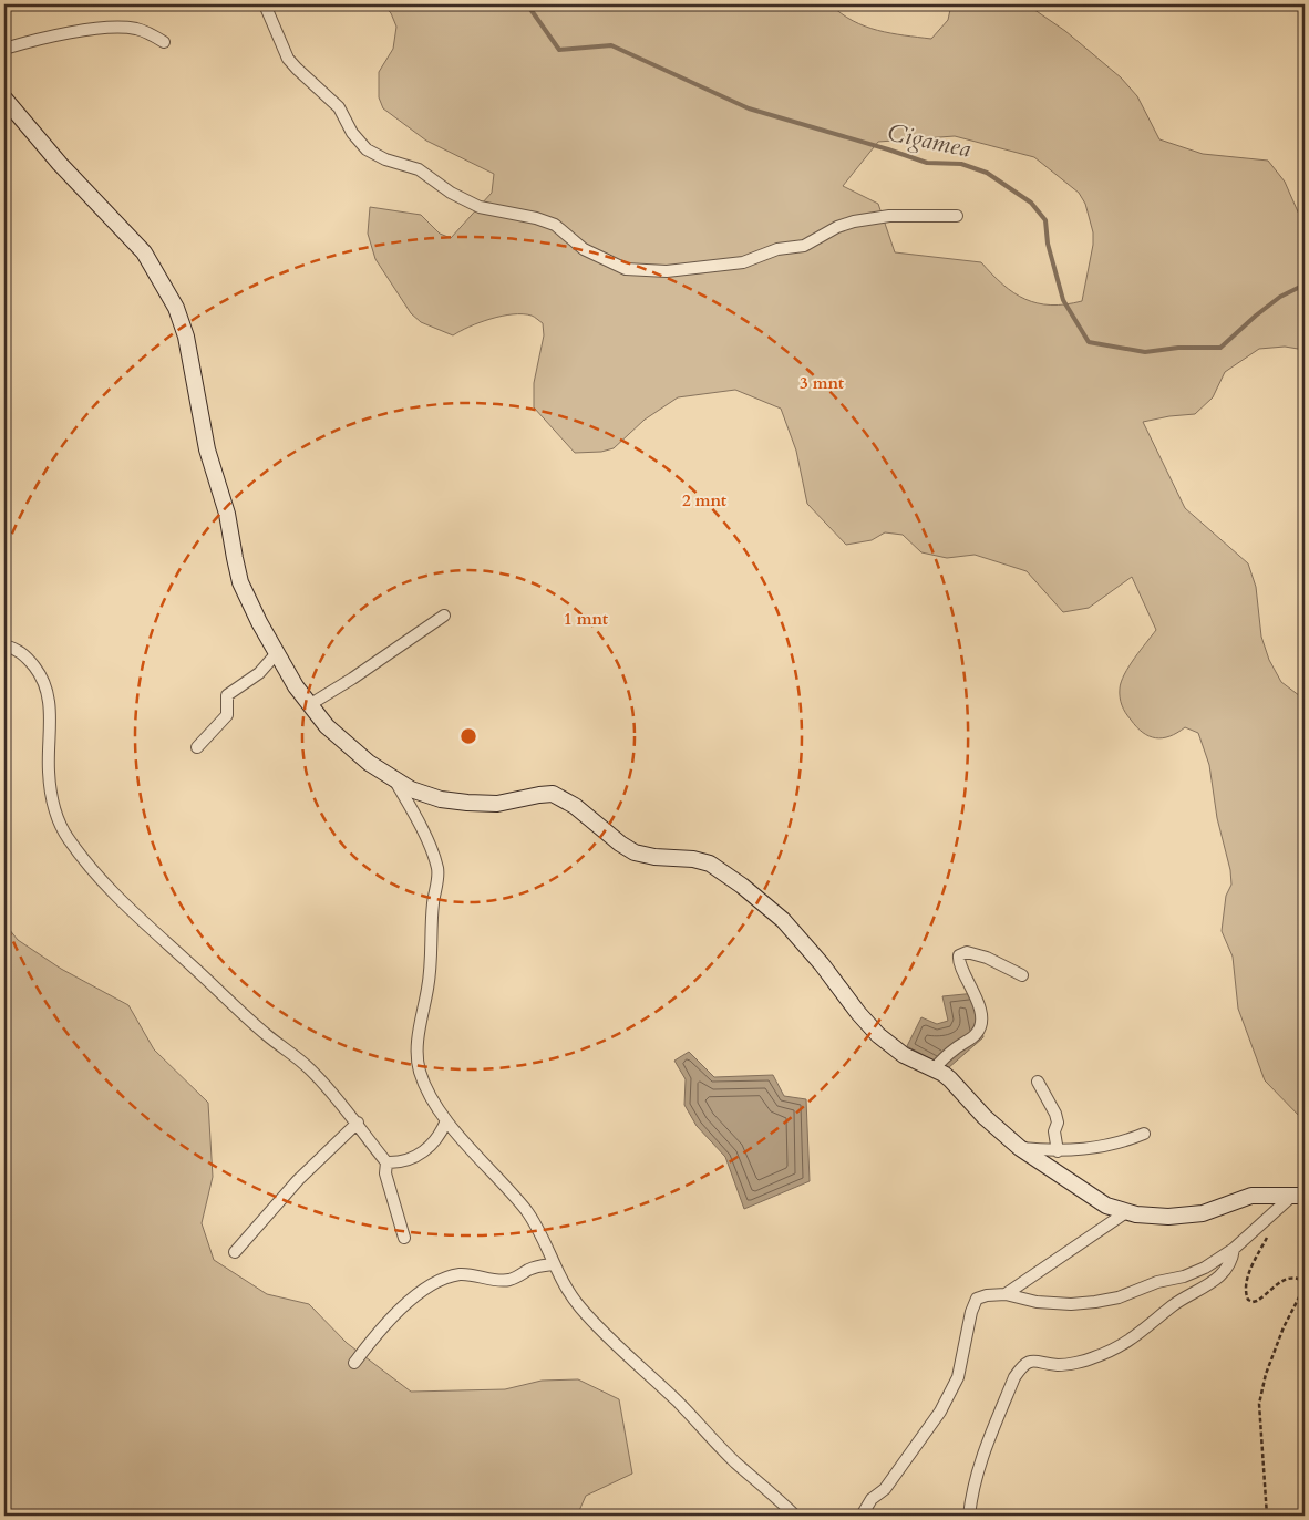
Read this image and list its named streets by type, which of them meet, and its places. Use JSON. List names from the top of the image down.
{
  "water": ["Cigamea"],
  "rings": ["3 mnt", "2 mnt", "1 mnt"]
}
